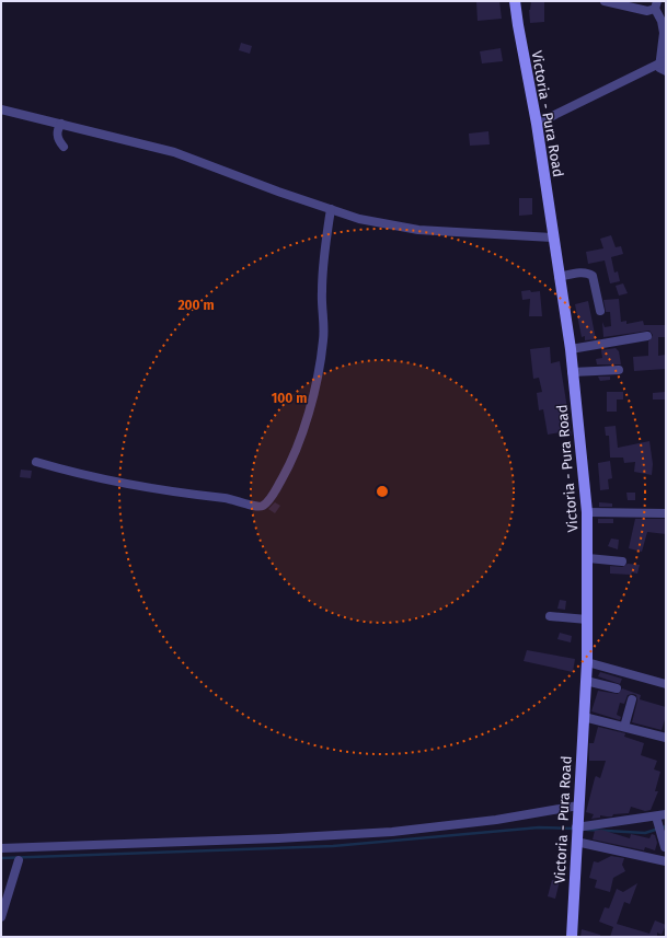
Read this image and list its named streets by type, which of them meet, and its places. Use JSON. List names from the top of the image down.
{
  "streets": {
    "main road": ["Victoria - Pura Road"]
  },
  "rings": ["200 m", "100 m"]
}
